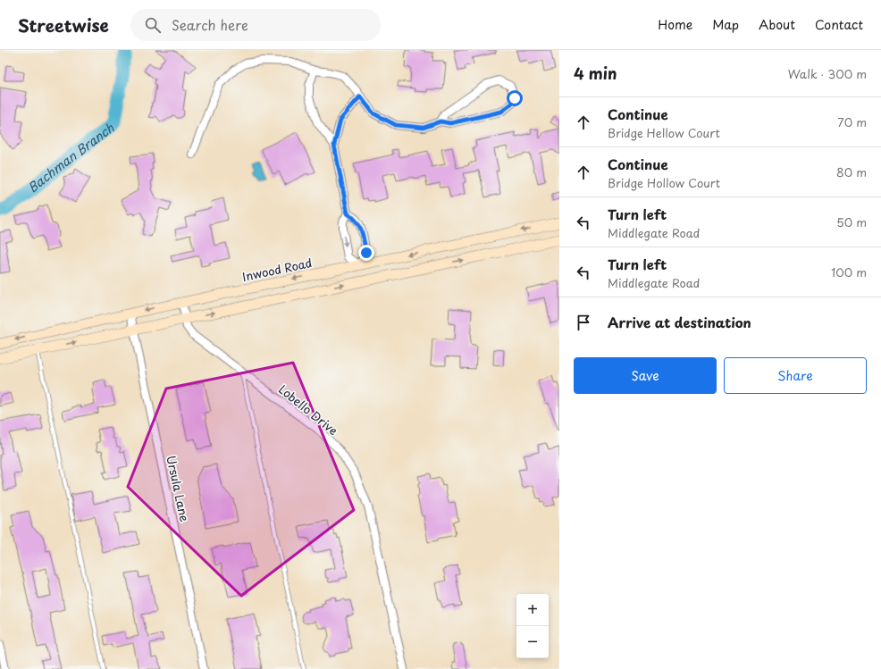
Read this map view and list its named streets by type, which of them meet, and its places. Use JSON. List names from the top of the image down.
{
  "streets": {
    "main road": ["Inwood Road"],
    "street": ["Lobello Drive", "Ursula Lane"]
  },
  "crossings": [
    ["Inwood Road", "Lobello Drive"],
    ["Inwood Road", "Ursula Lane"]
  ],
  "water": ["Bachman Branch"],
  "page": {
    "header": "Streetwise",
    "search": "Search here",
    "nav": [
      "Home",
      "Map",
      "About",
      "Contact"
    ],
    "heading": ["4 min", "Walk · 300 m"],
    "list": [
      ["Continue", "Bridge Hellow Court", "70 m"],
      ["Continue", "Bridge Hollow Court", "80 m"],
      ["Turn left", "Middlegate Road", "50 m"],
      ["Turn left", "Middlegate Road", "100 m"],
      "Arrive at destination"
    ],
    "buttons": ["Save", "Share"],
    "map_buttons": ["+", "−"]
  }
}
